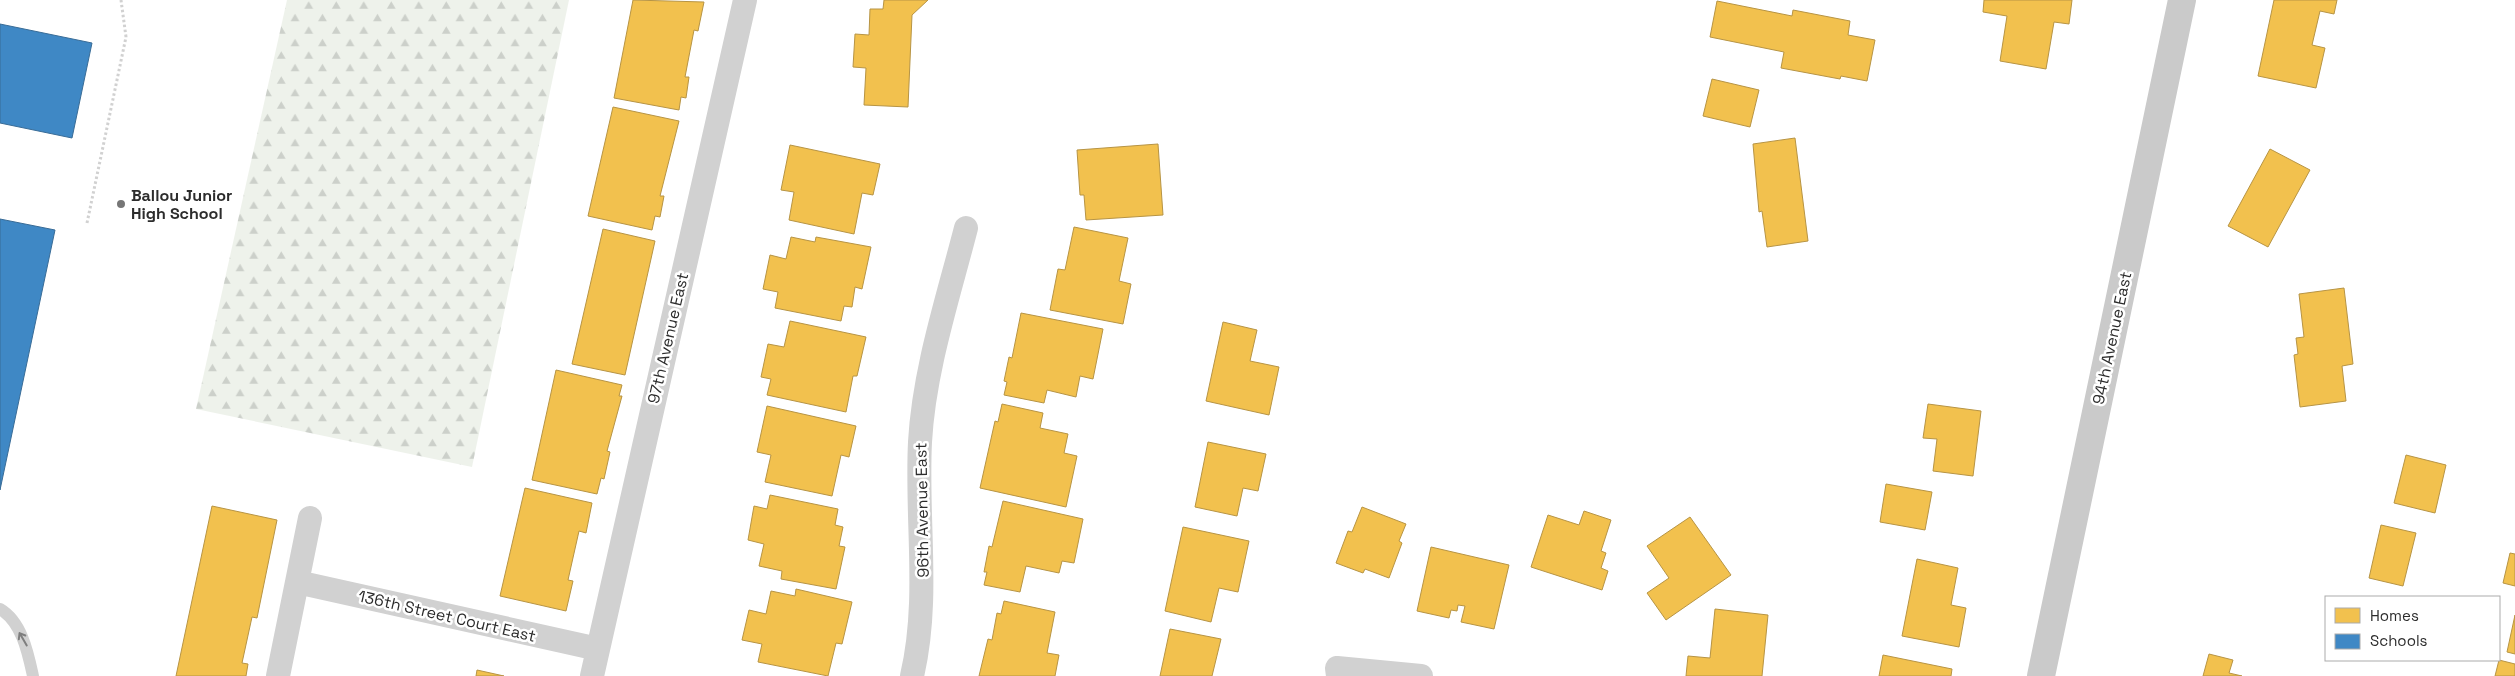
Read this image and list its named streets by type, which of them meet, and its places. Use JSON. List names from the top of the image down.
{
  "streets": {
    "main road": ["94th Avenue East"],
    "street": ["97th Avenue East", "96th Avenue East", "136th Street Court East"]
  },
  "crossings": [
    ["97th Avenue East", "136th Street Court East"]
  ],
  "places": ["Ballou Junior High School"],
  "legend": ["Homes", "Schools"]
}
